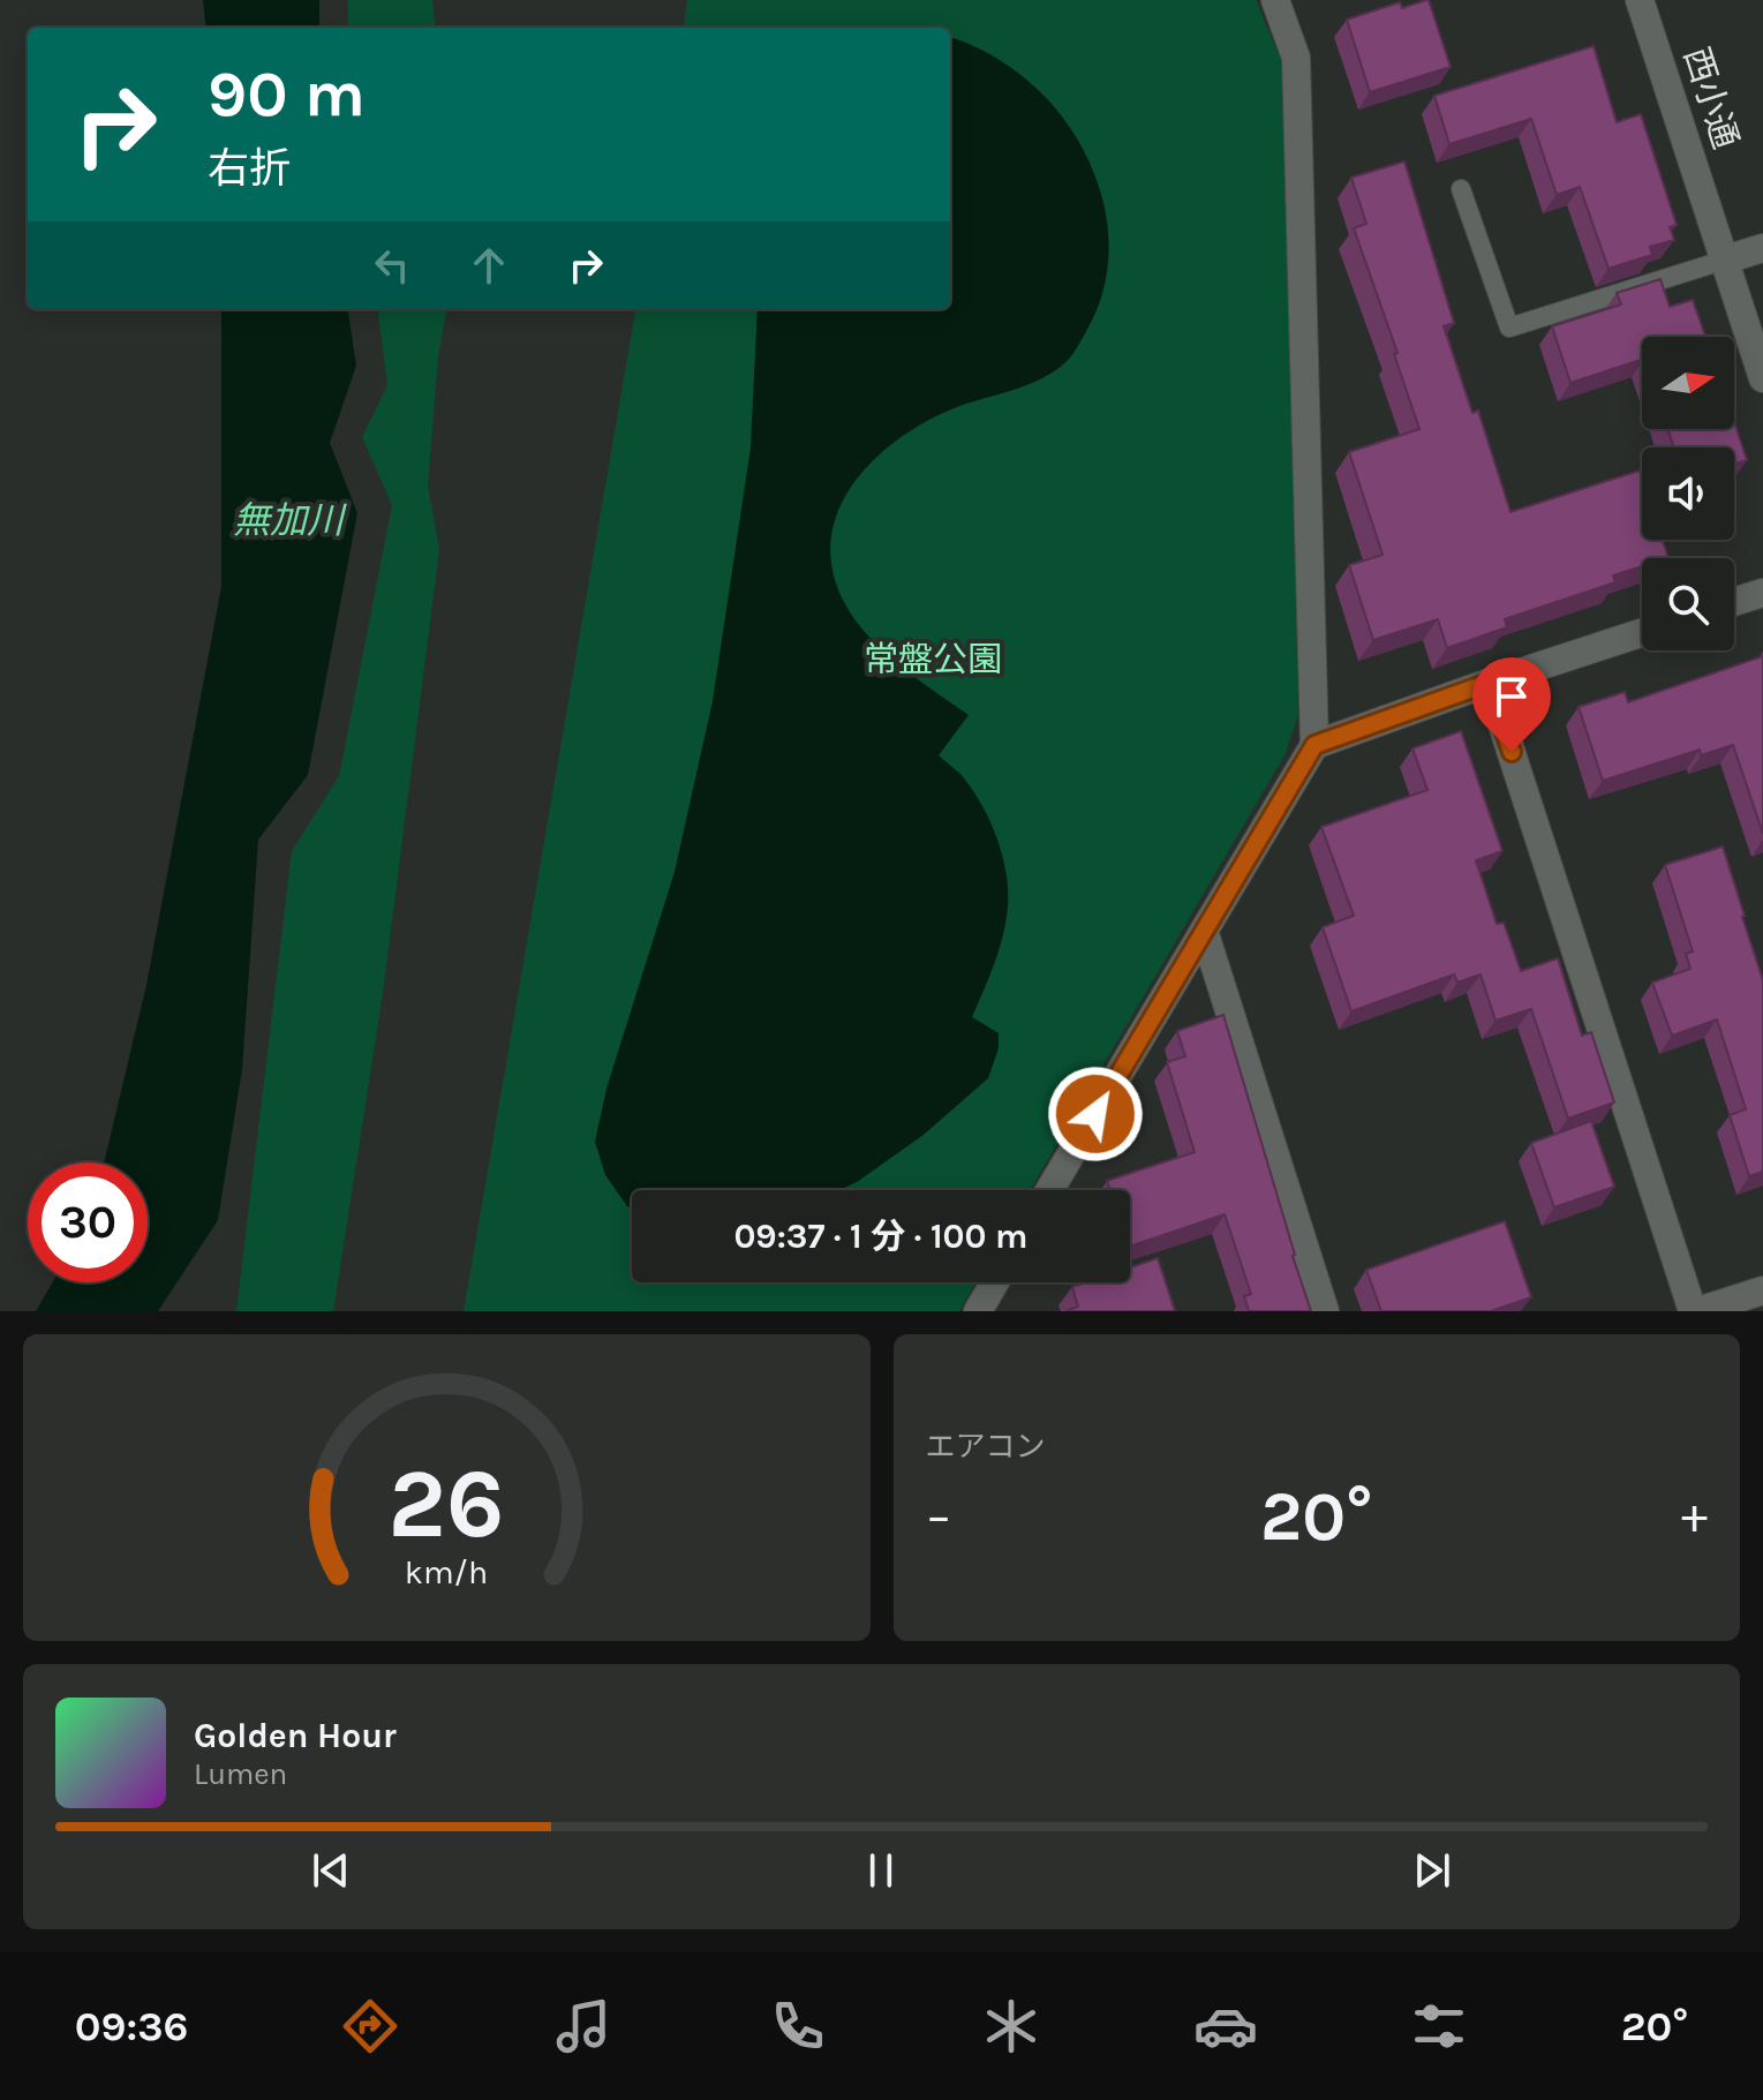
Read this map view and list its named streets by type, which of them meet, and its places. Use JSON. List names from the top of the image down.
{
  "streets": {
    "street": ["西小通"]
  },
  "water": ["無加川"],
  "parks": ["常盤公園"],
  "north": "right",
  "page": {
    "turn": ["90 m", "右折"],
    "limit": "30",
    "trip": "09:37 · 1 分 · 100 m",
    "tile": "エアコン",
    "heat": ["−", "20°", "+"],
    "song": ["Golden Hour", "Lumen"],
    "tabs": ["09:36", "20°"],
    "gauge": ["26", "km/h"]
  }
}
